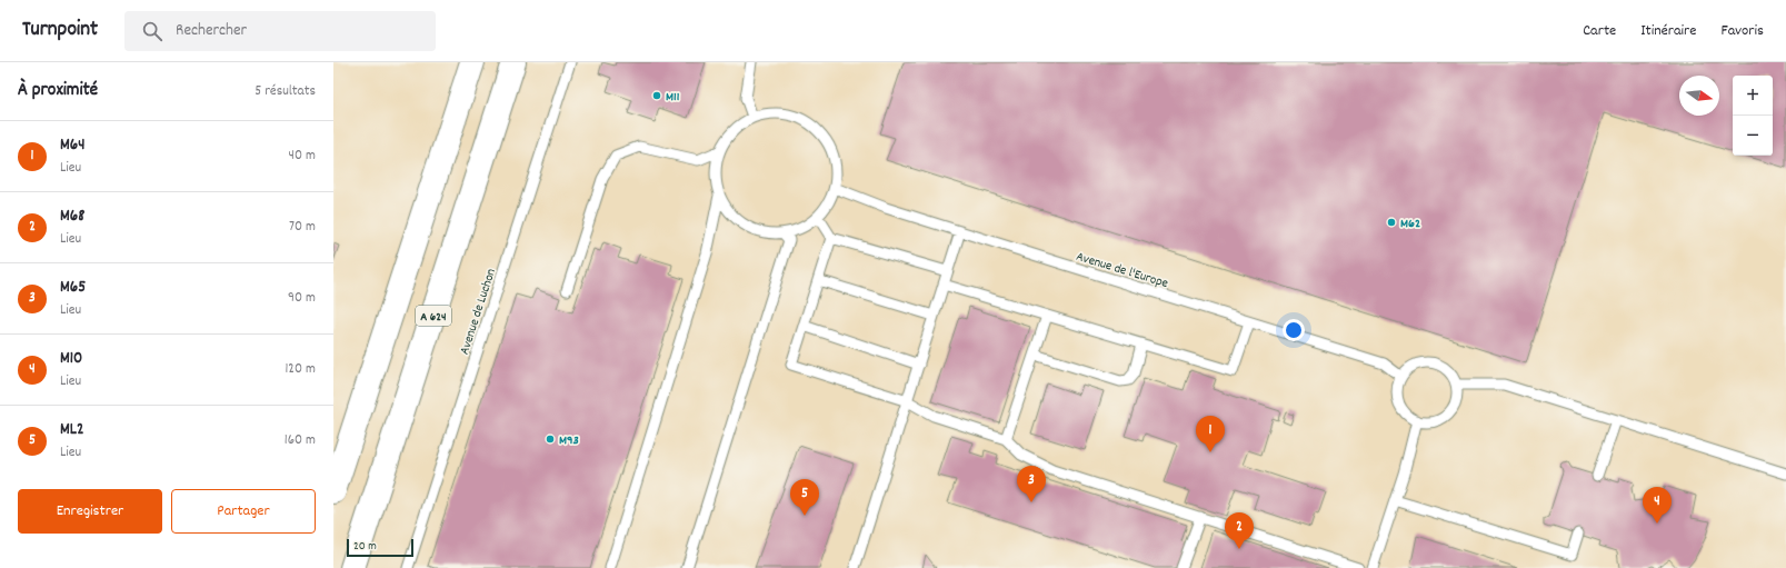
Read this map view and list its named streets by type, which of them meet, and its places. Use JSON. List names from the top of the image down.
{
  "streets": {
    "highway": ["A 624"],
    "lane": ["Avenue de l'Europe", "Avenue de Luchon"]
  },
  "places": ["M11", "M62", "M93"],
  "scale_bar": "20 m",
  "north": "right",
  "page": {
    "header": "Turnpoint",
    "search": "Rechercher",
    "nav": ["Carte", "Itinéraire", "Favoris"],
    "heading": ["À proximité", "5 résultats"],
    "map_buttons": ["+", "−"],
    "list": [
      {
        "mark": "1",
        "name": "M64",
        "note": "Lieu",
        "value": "40 m"
      },
      {
        "mark": "2",
        "name": "M68",
        "note": "Lieu",
        "value": "70 m"
      },
      {
        "mark": "3",
        "name": "M65",
        "note": "Lieu",
        "value": "90 m"
      },
      {
        "mark": "4",
        "name": "M10",
        "note": "Lieu",
        "value": "120 m"
      },
      {
        "mark": "5",
        "name": "ML2",
        "note": "Lieu",
        "value": "160 m"
      }
    ],
    "pins": [
      "1",
      "3",
      "5",
      "4",
      "2"
    ],
    "buttons": ["Enregistrer", "Partager"],
    "scale": "20 m"
  }
}
